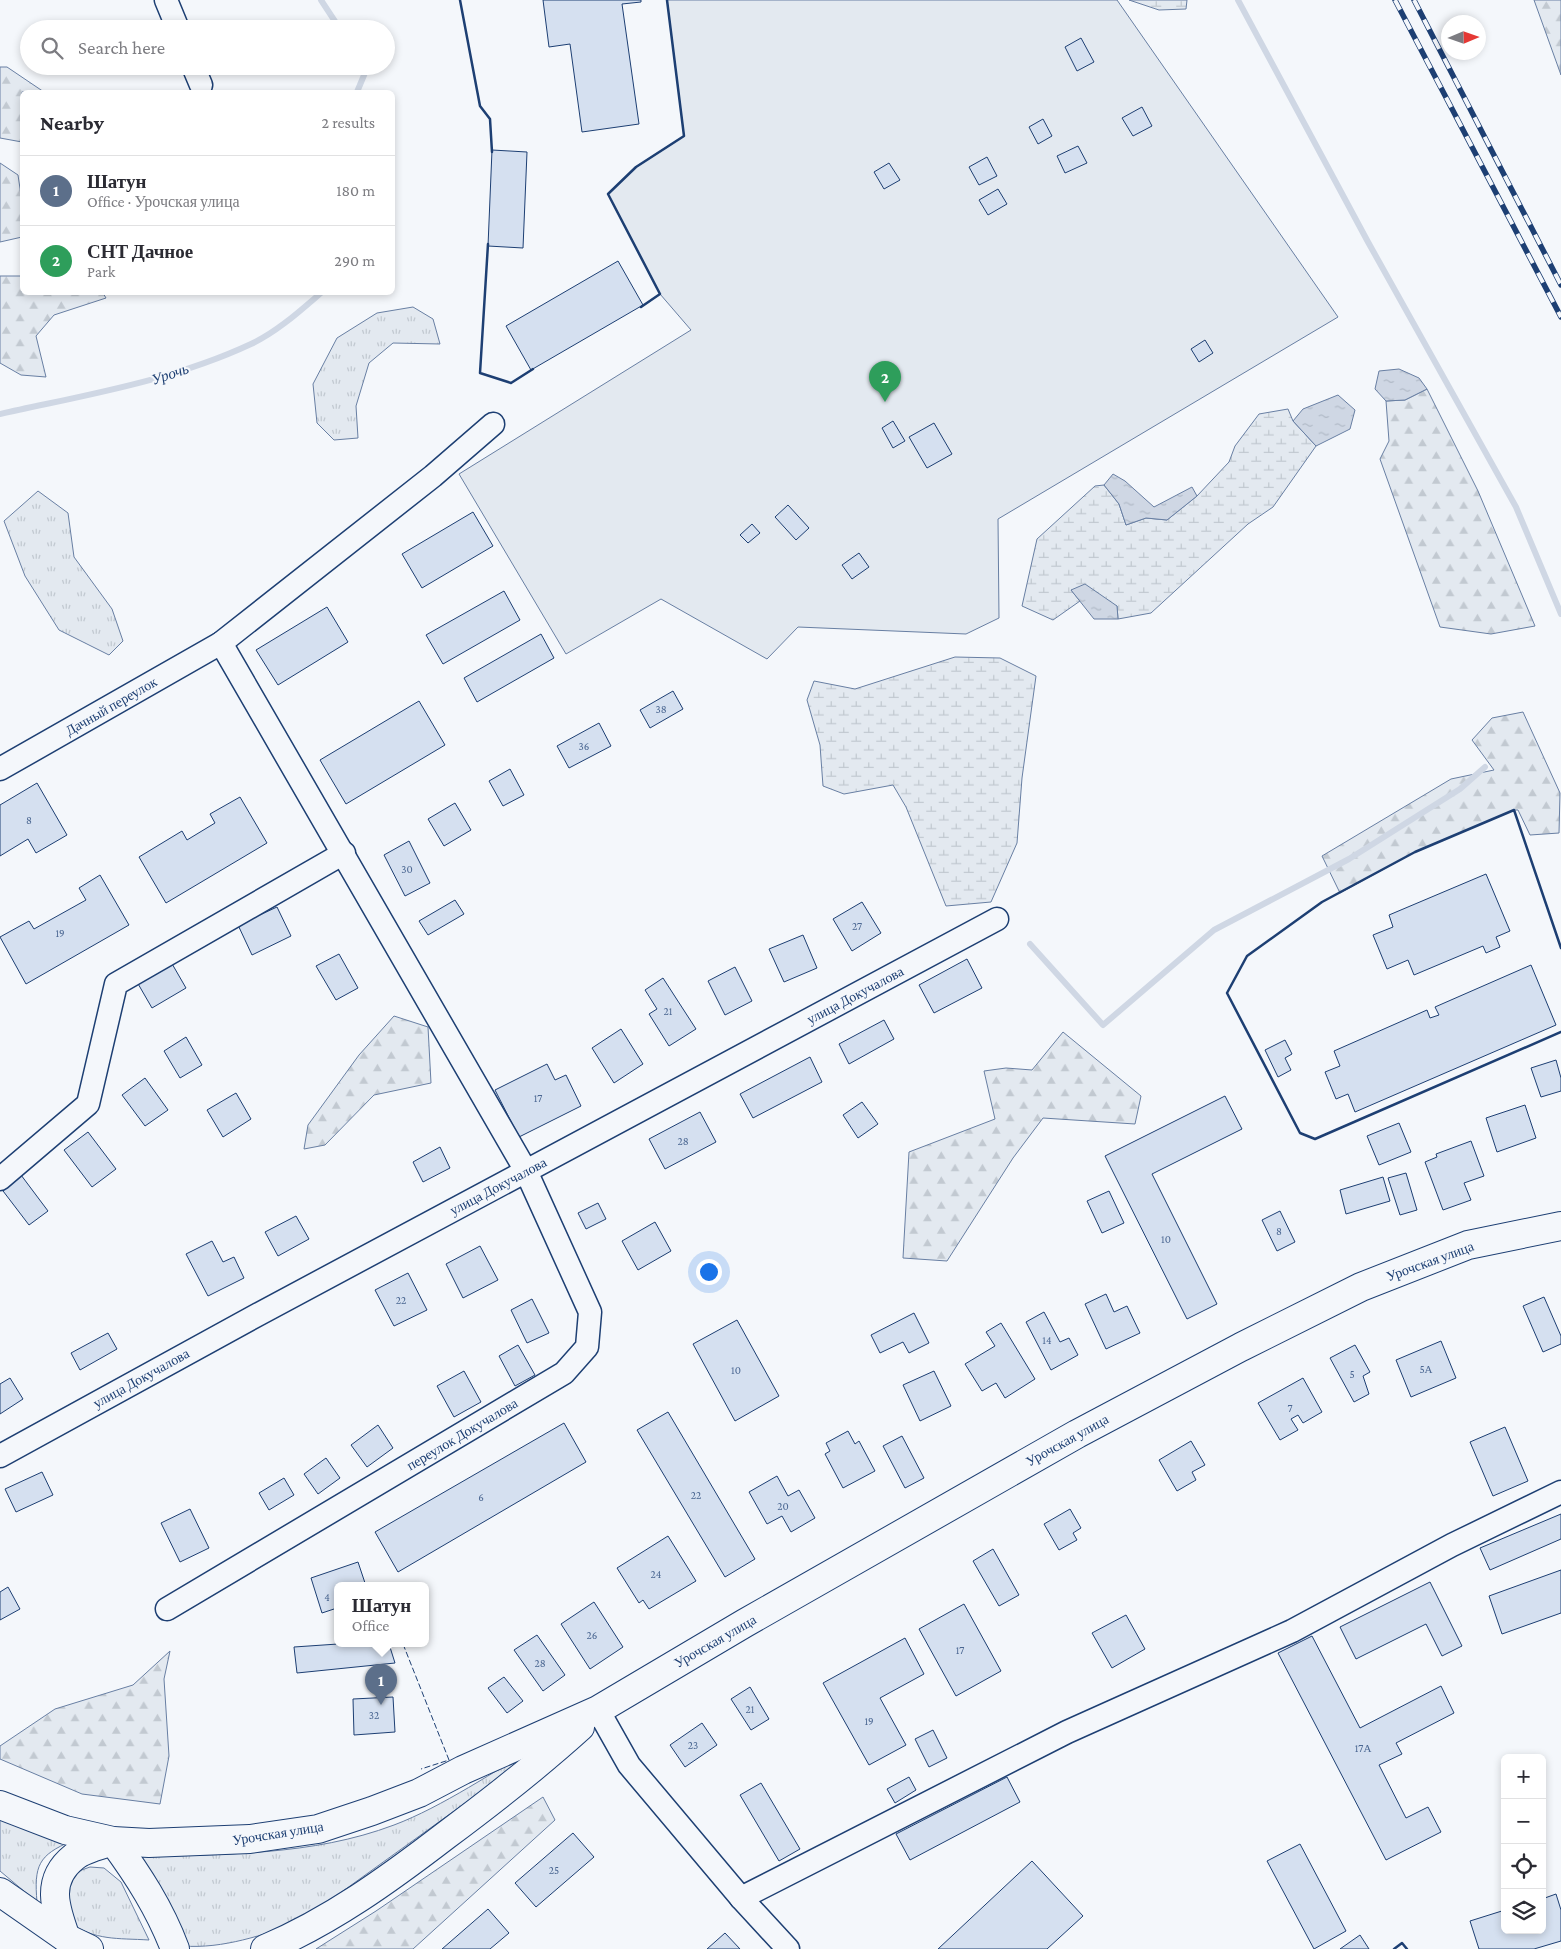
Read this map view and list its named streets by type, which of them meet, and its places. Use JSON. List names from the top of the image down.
{
  "streets": {
    "main road": ["Урочская улица"],
    "street": ["Дачный переулок", "улица Докучалова", "переулок Докучалова"]
  },
  "crossings": [
    ["Дачный переулок", "переулок Докучалова"],
    ["улица Докучалова", "переулок Докучалова"]
  ],
  "water": ["Урочь"],
  "house_numbers": [
    "38",
    "36",
    "8",
    "30",
    "27",
    "19",
    "21",
    "17",
    "28",
    "8",
    "10",
    "22",
    "14",
    "5А",
    "10",
    "5",
    "7",
    "22",
    "6",
    "20",
    "24",
    "4",
    "26",
    "17",
    "28",
    "21",
    "32",
    "19",
    "23",
    "17А",
    "25"
  ],
  "north": "right",
  "page": {
    "search": "Search here",
    "heading": ["Nearby", "2 results"],
    "list": [
      {
        "mark": "1",
        "name": "Шатун",
        "note": "Office · Урочская улица",
        "value": "180 m"
      },
      {
        "mark": "2",
        "name": "СНТ Дачное",
        "note": "Park",
        "value": "290 m"
      }
    ],
    "pins": ["2", "1"],
    "popup": ["Шатун", "Office"],
    "map_buttons": ["+", "−"]
  }
}
